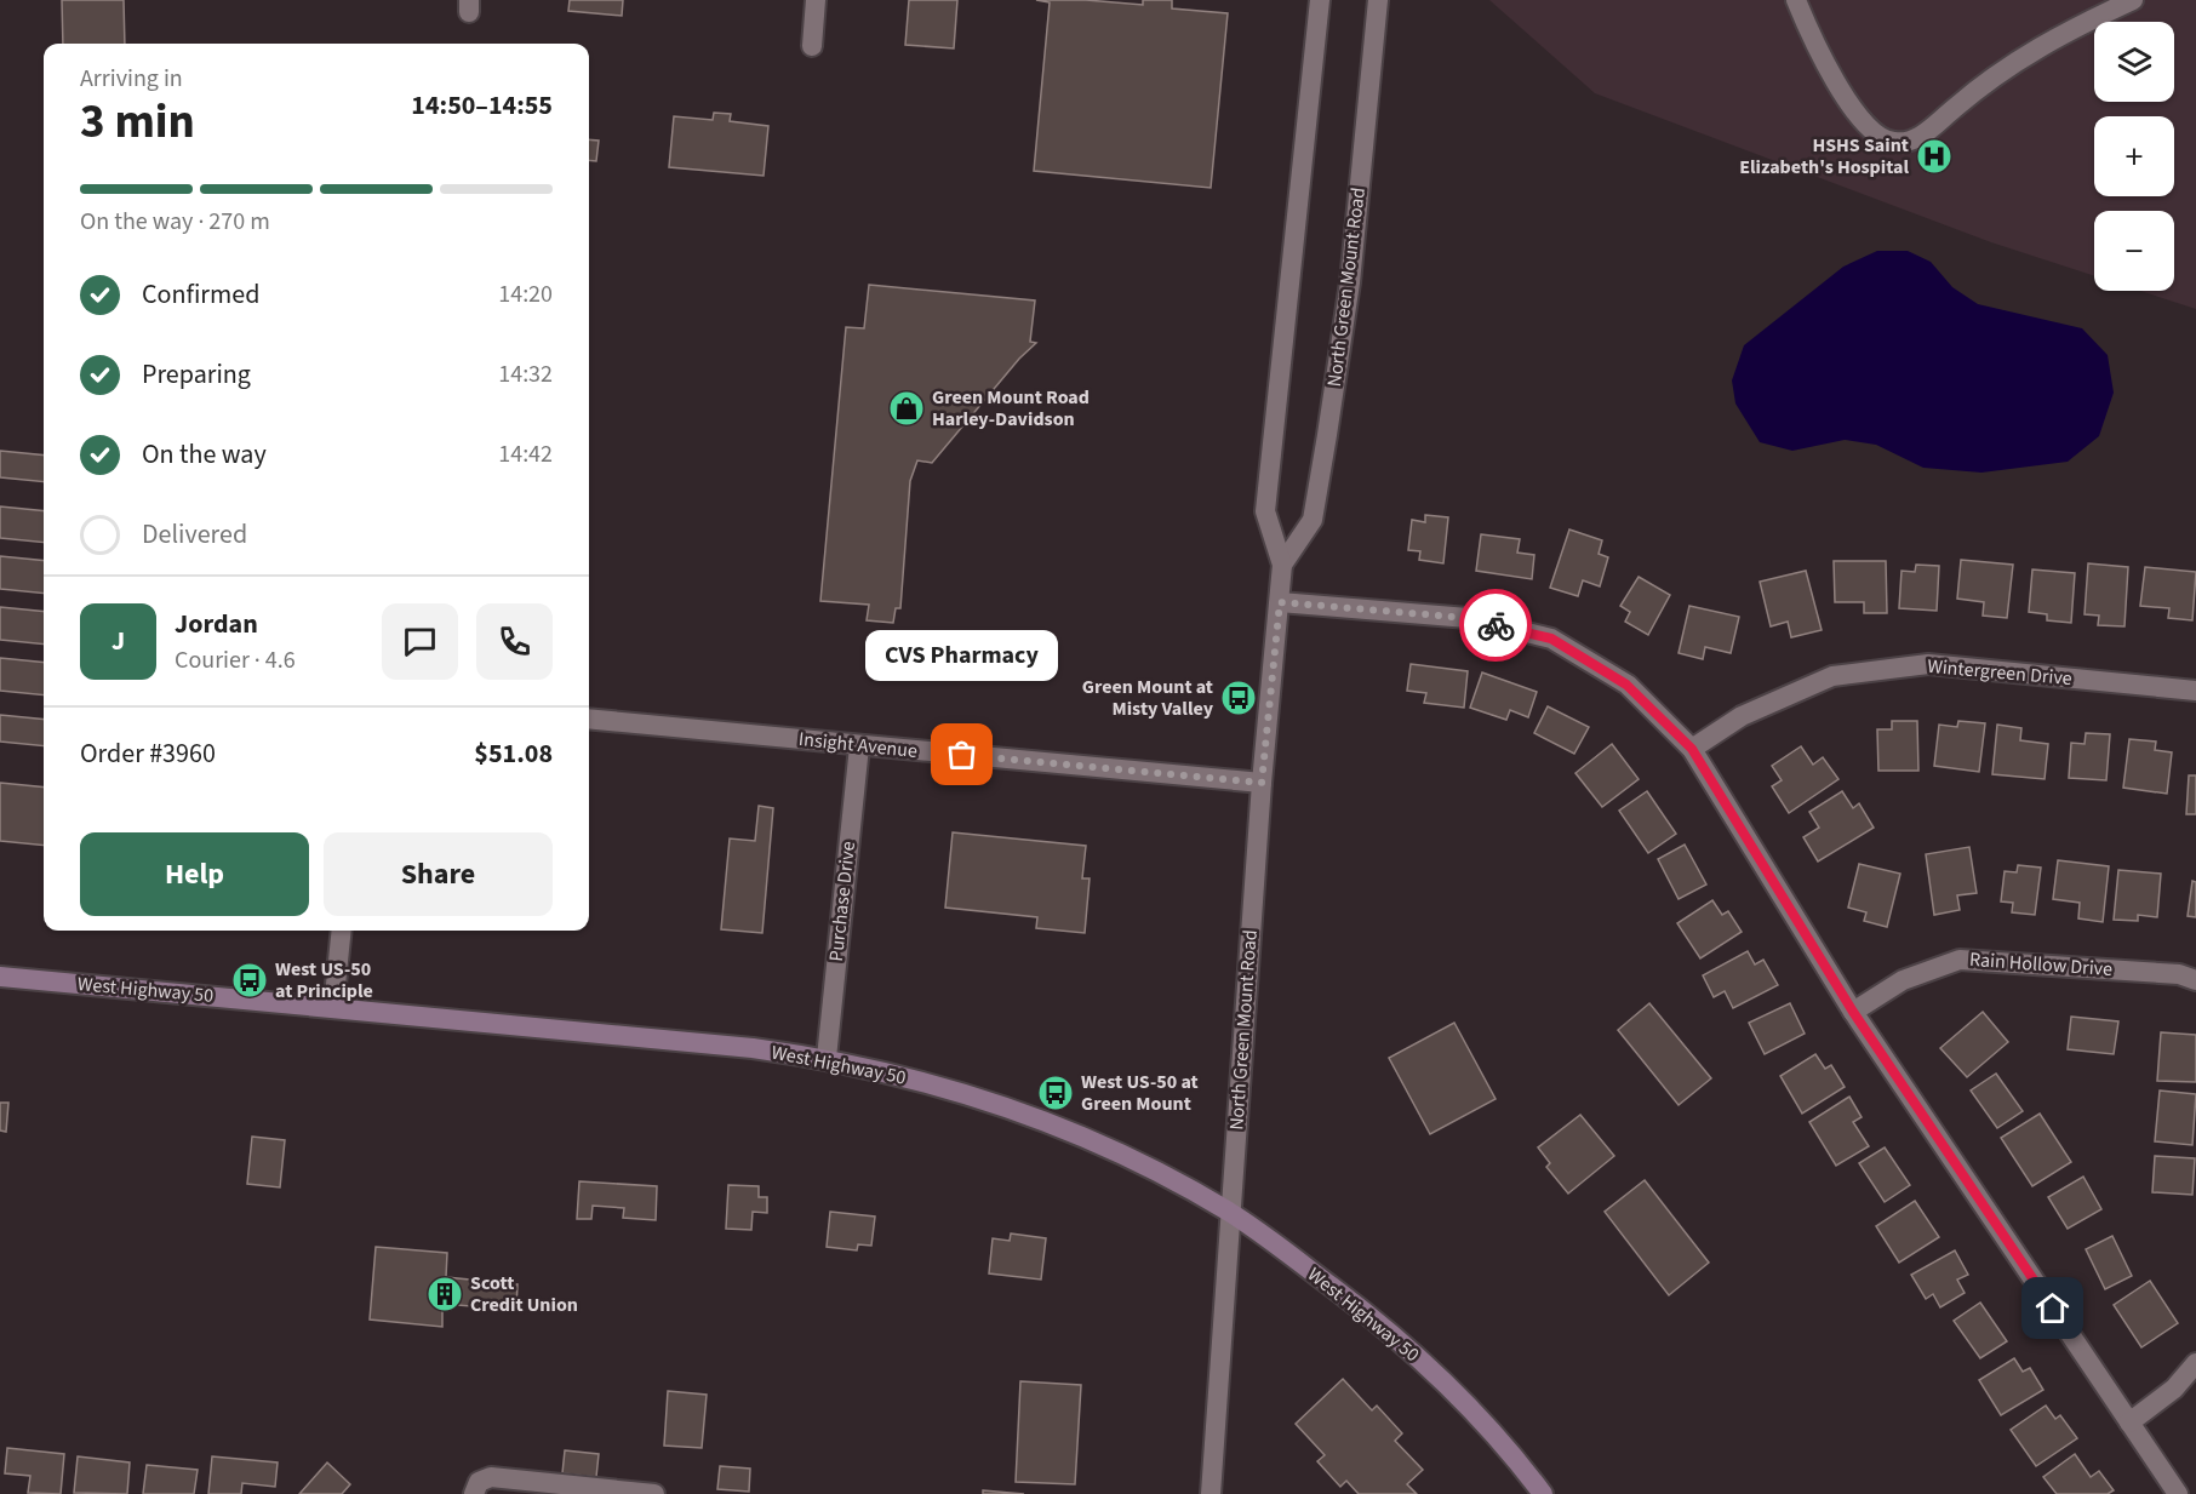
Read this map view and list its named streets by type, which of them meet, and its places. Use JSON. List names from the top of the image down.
{
  "streets": {
    "main road": ["West Highway 50"],
    "street": [
      "North Green Mount Road",
      "Wintergreen Drive",
      "Insight Avenue",
      "Purchase Drive",
      "Rain Hollow Drive"
    ]
  },
  "crossings": [
    ["North Green Mount Road", "Insight Avenue"],
    ["North Green Mount Road", "West Highway 50"],
    ["Insight Avenue", "Purchase Drive"],
    ["Purchase Drive", "West Highway 50"]
  ],
  "places": {
    "hospital": ["HSHS Saint Elizabeth's Hospital"],
    "shop": ["Green Mount Road Harley-Davidson"],
    "bus stop": ["Green Mount at Misty Valley", "West US-50 at Principle", "West US-50 at Green Mount"],
    "other": ["CVS Pharmacy"],
    "building": ["Scott Credit Union"]
  },
  "page": {
    "map_buttons": ["+", "−"],
    "heading": ["3 min", "Arriving in", "14:50–14:55"],
    "panel": [
      "Jordan",
      "Courier · 4.6",
      "Order #3960",
      "$51.08"
    ],
    "bar": "On the way · 270 m",
    "list": [
      ["Confirmed", "14:20"],
      ["Preparing", "14:32"],
      ["On the way", "14:42"],
      "Delivered"
    ],
    "round": "J",
    "bubble": "CVS Pharmacy",
    "buttons": ["Help", "Share"]
  }
}
